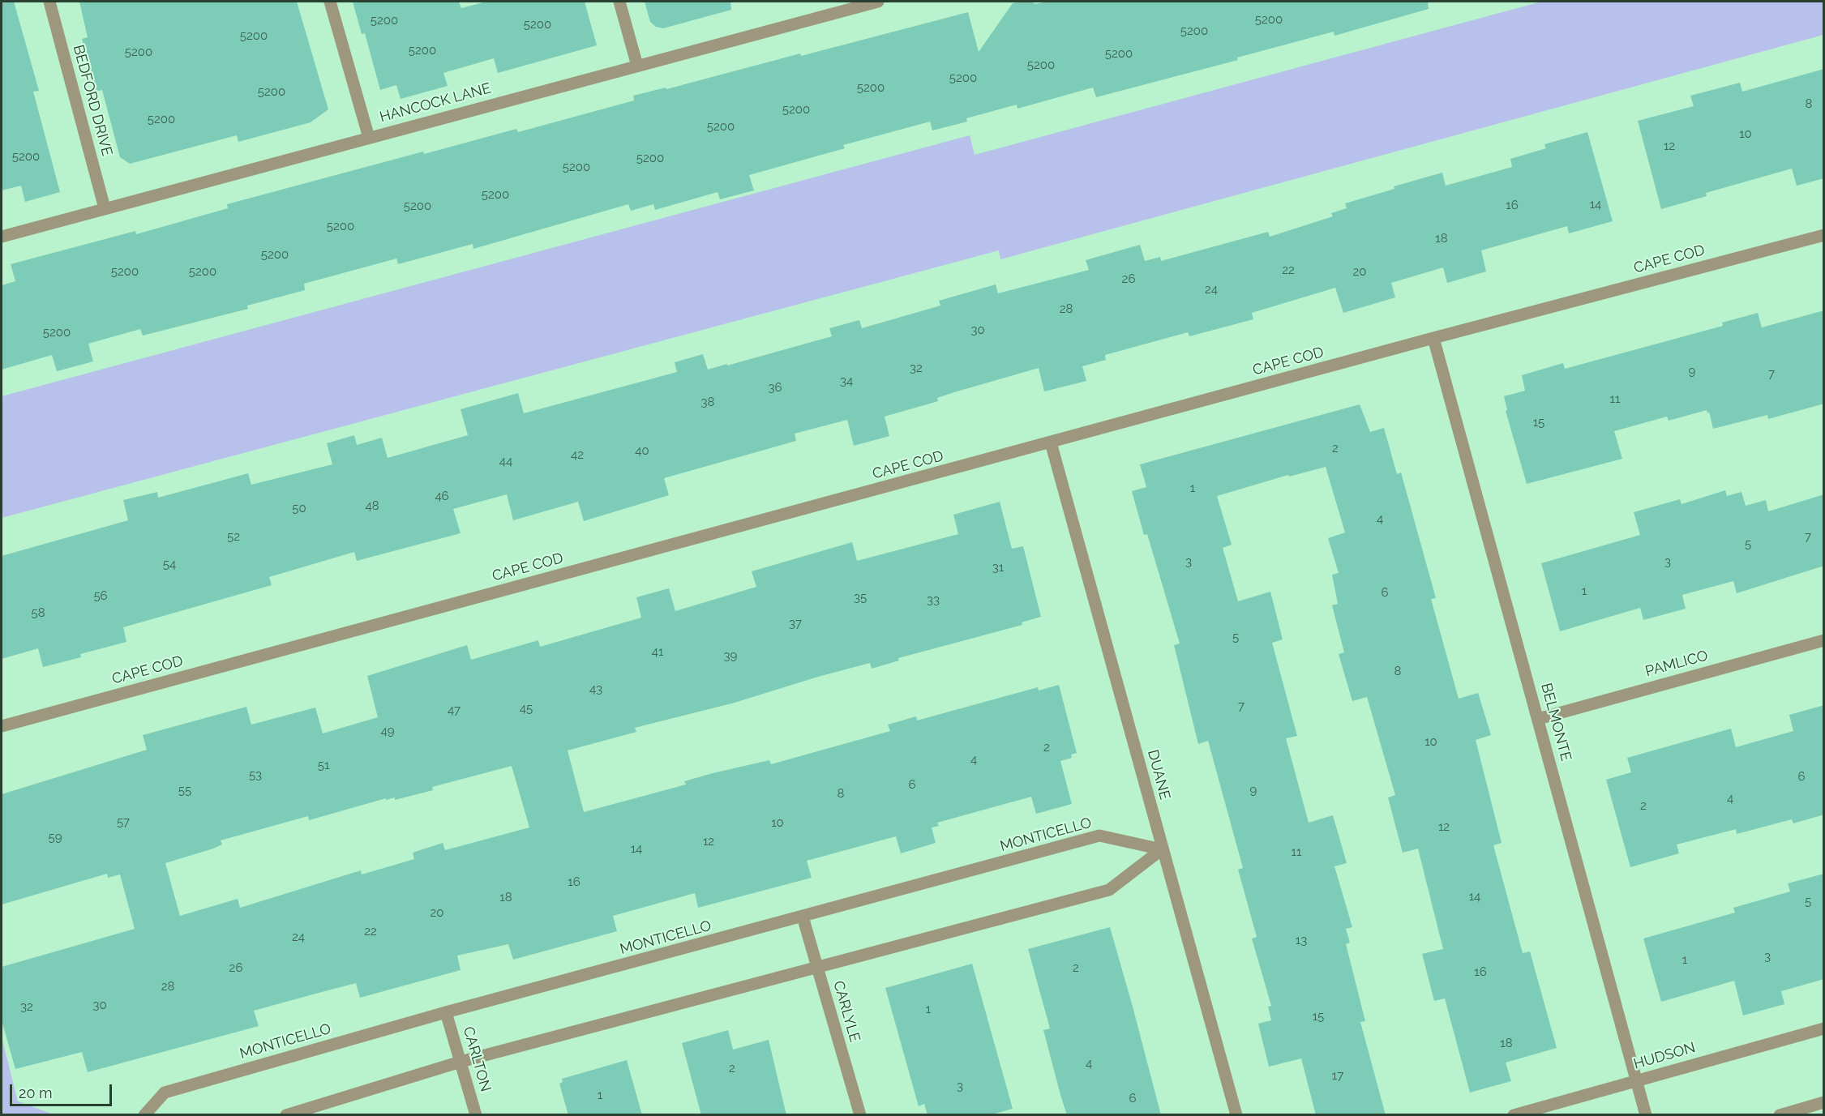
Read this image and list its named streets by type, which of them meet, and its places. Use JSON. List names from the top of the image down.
{
  "streets": {
    "street": [
      "BEDFORD DRIVE",
      "HANCOCK LANE",
      "CAPE COD",
      "PAMLICO",
      "BELMONTE",
      "DUANE",
      "MONTICELLO",
      "CARLYLE",
      "HUDSON",
      "CARLTON"
    ]
  },
  "crossings": [
    ["BEDFORD DRIVE", "HANCOCK LANE"],
    ["CAPE COD", "BELMONTE"],
    ["CAPE COD", "DUANE"],
    ["PAMLICO", "BELMONTE"],
    ["BELMONTE", "HUDSON"],
    ["DUANE", "MONTICELLO"],
    ["MONTICELLO", "CARLYLE"],
    ["MONTICELLO", "CARLTON"]
  ],
  "house_numbers": [
    "5200",
    "5200",
    "5200",
    "5200",
    "5200",
    "5200",
    "5200",
    "5200",
    "5200",
    "5200",
    "5200",
    "5200",
    "8",
    "5200",
    "5200",
    "5200",
    "10",
    "12",
    "5200",
    "5200",
    "5200",
    "5200",
    "14",
    "16",
    "5200",
    "5200",
    "18",
    "5200",
    "22",
    "5200",
    "5200",
    "20",
    "26",
    "24",
    "28",
    "30",
    "5200",
    "32",
    "9",
    "7",
    "34",
    "36",
    "11",
    "38",
    "15",
    "2",
    "40",
    "42",
    "44",
    "1",
    "46",
    "48",
    "50",
    "4",
    "52",
    "7",
    "5",
    "3",
    "3",
    "54",
    "31",
    "1",
    "6",
    "56",
    "35",
    "33",
    "58",
    "37",
    "5",
    "41",
    "39",
    "8",
    "43",
    "7",
    "45",
    "47",
    "49",
    "10",
    "2",
    "4",
    "51",
    "53",
    "6",
    "6",
    "55",
    "9",
    "8",
    "4",
    "2",
    "57",
    "10",
    "12",
    "59",
    "12",
    "14",
    "11",
    "16",
    "14",
    "18",
    "5",
    "20",
    "22",
    "24",
    "13",
    "3",
    "1",
    "26",
    "2",
    "16",
    "28",
    "30",
    "32",
    "1",
    "15",
    "18",
    "4",
    "2",
    "17",
    "3",
    "1",
    "6"
  ],
  "scale_bar": "20 m"
}
